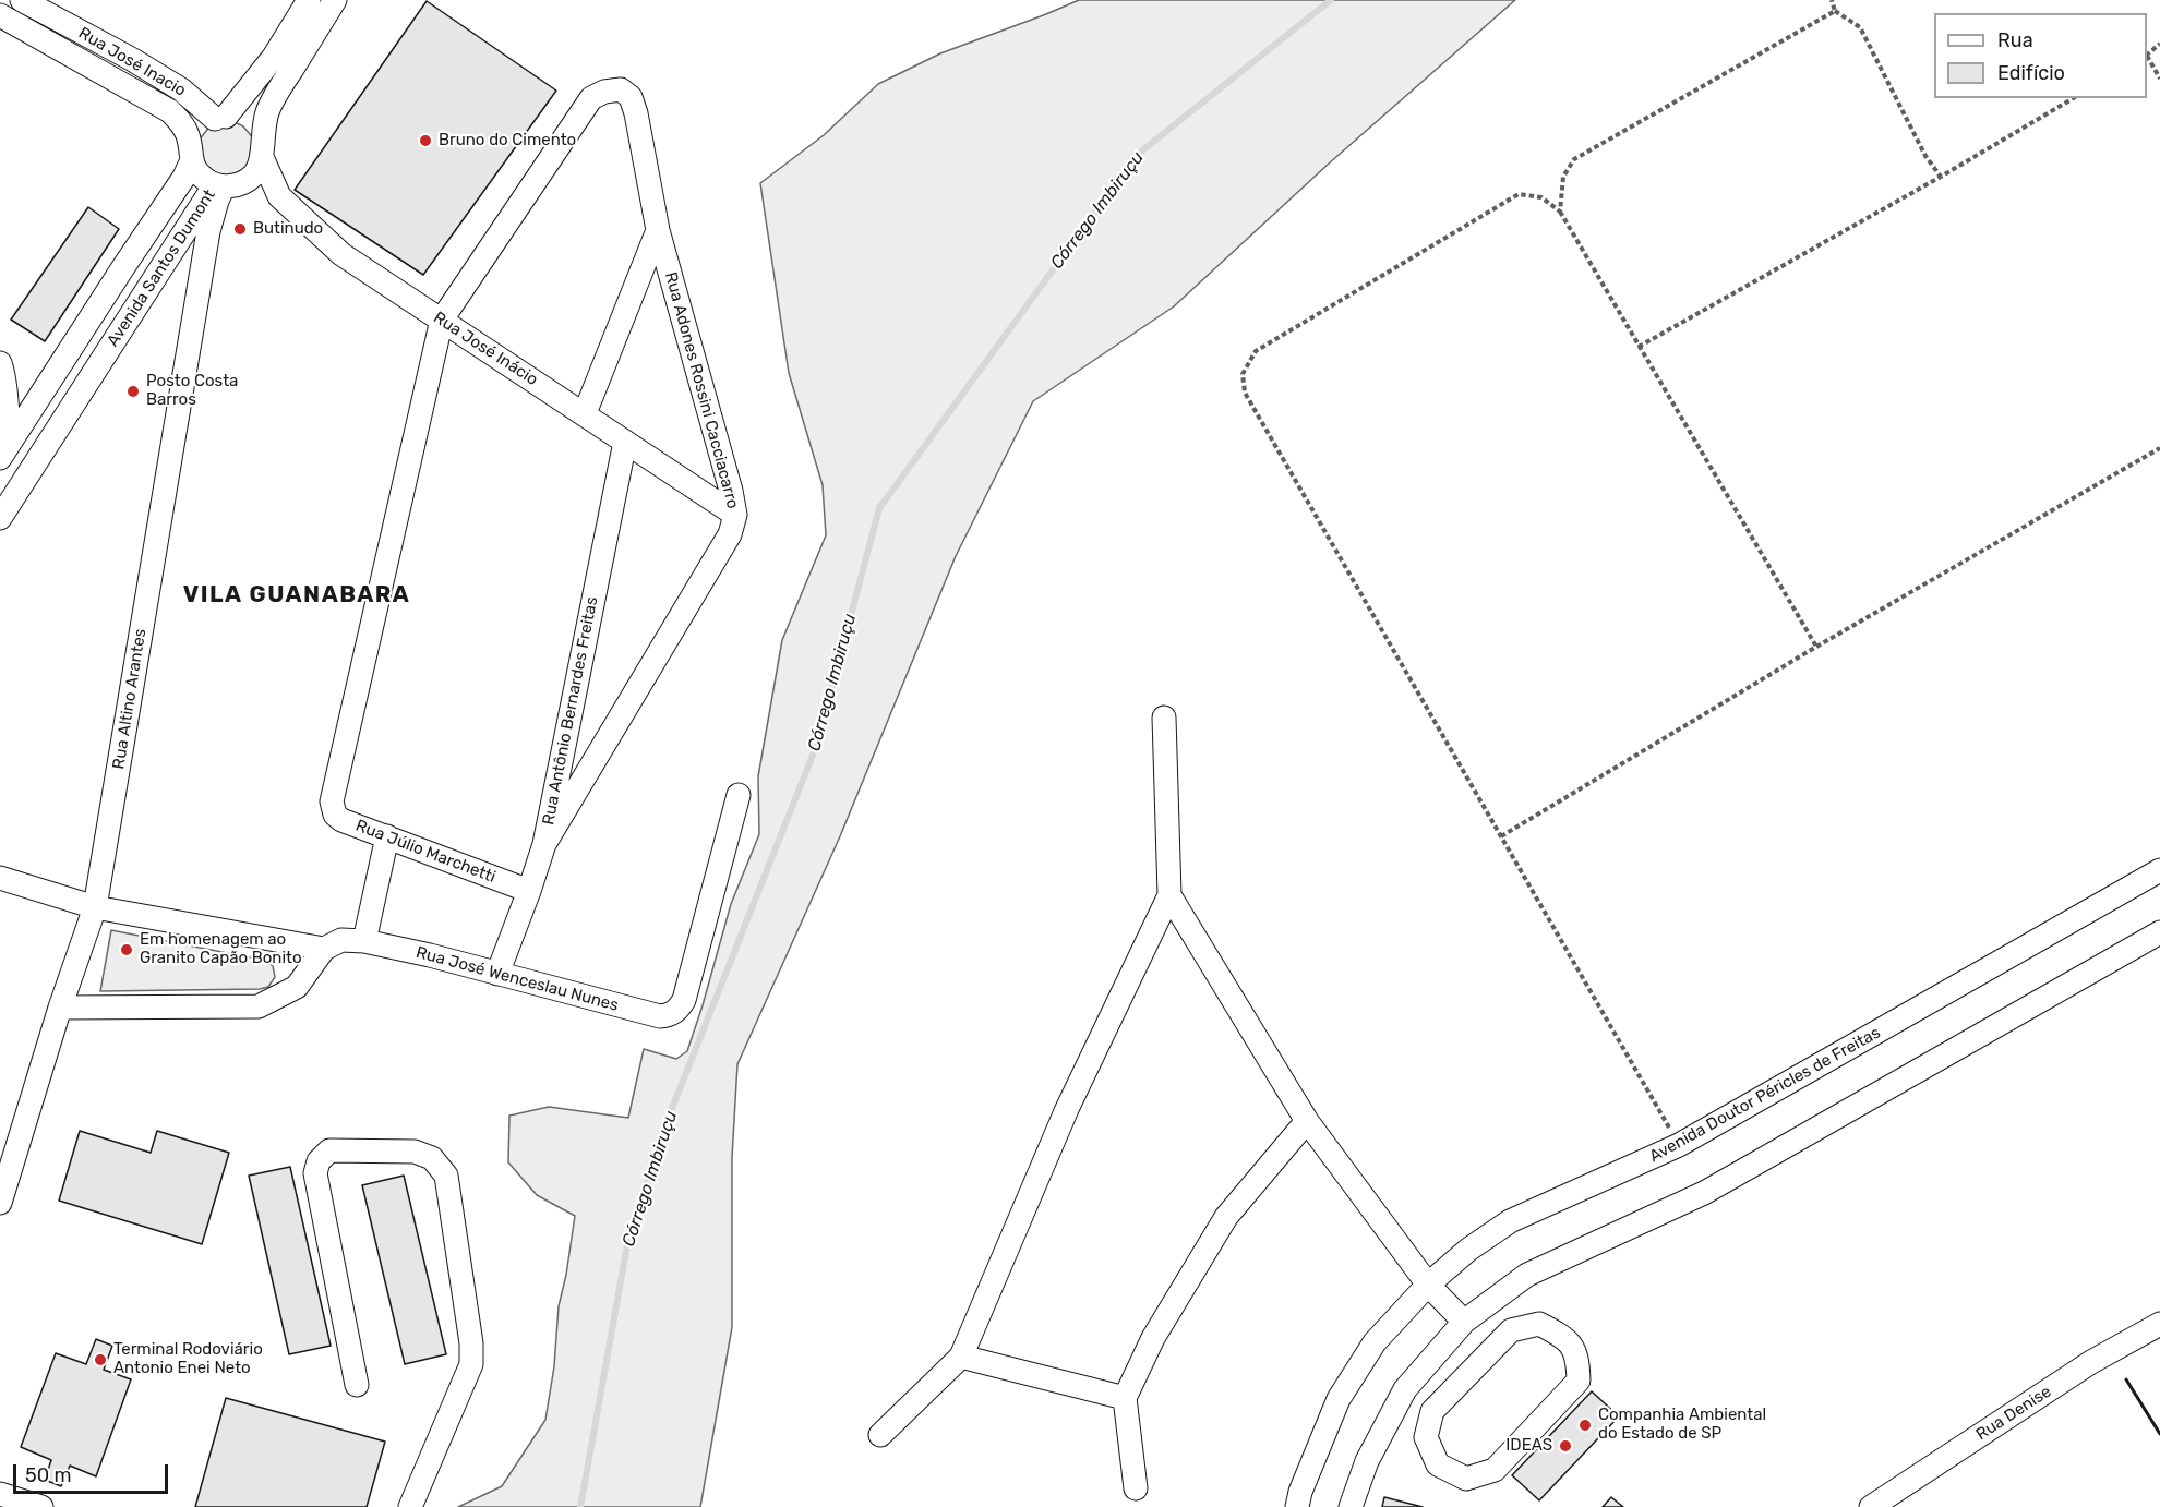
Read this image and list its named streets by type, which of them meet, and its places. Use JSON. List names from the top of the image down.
{
  "streets": {
    "street": [
      "Rua José Inacio",
      "Avenida Santos Dumont",
      "Rua José Inácio",
      "Rua Adones Rossini Cacciacarro",
      "Rua Altino Arantes",
      "Rua Antônio Bernardes Freitas",
      "Rua Júlio Marchetti",
      "Rua José Wenceslau Nunes",
      "Avenida Doutor Péricles de Freitas",
      "Rua Denise"
    ]
  },
  "crossings": [
    ["Rua José Inacio", "Avenida Santos Dumont"],
    ["Rua José Inacio", "Rua José Inácio"],
    ["Rua José Inacio", "Rua Altino Arantes"],
    ["Avenida Santos Dumont", "Rua José Inácio"],
    ["Avenida Santos Dumont", "Rua Altino Arantes"],
    ["Rua José Inácio", "Rua Adones Rossini Cacciacarro"],
    ["Rua José Inácio", "Rua Altino Arantes"],
    ["Rua José Inácio", "Rua Antônio Bernardes Freitas"],
    ["Rua José Inácio", "Rua Júlio Marchetti"],
    ["Rua Adones Rossini Cacciacarro", "Rua Antônio Bernardes Freitas"],
    ["Rua Adones Rossini Cacciacarro", "Rua Júlio Marchetti"],
    ["Rua Antônio Bernardes Freitas", "Rua Júlio Marchetti"],
    ["Rua Antônio Bernardes Freitas", "Rua José Wenceslau Nunes"]
  ],
  "districts": ["VILA GUANABARA"],
  "water": ["Córrego Imbiruçu"],
  "places": [
    "Bruno do Cimento",
    "Butinudo",
    "Posto Costa Barros",
    "Em homenagem ao Granito Capão Bonito",
    "Terminal Rodoviário Antonio Enei Neto",
    "Companhia Ambiental do Estado de SP",
    "IDEAS"
  ],
  "legend": ["Rua", "Edifício"],
  "scale_bar": "50 m"
}
